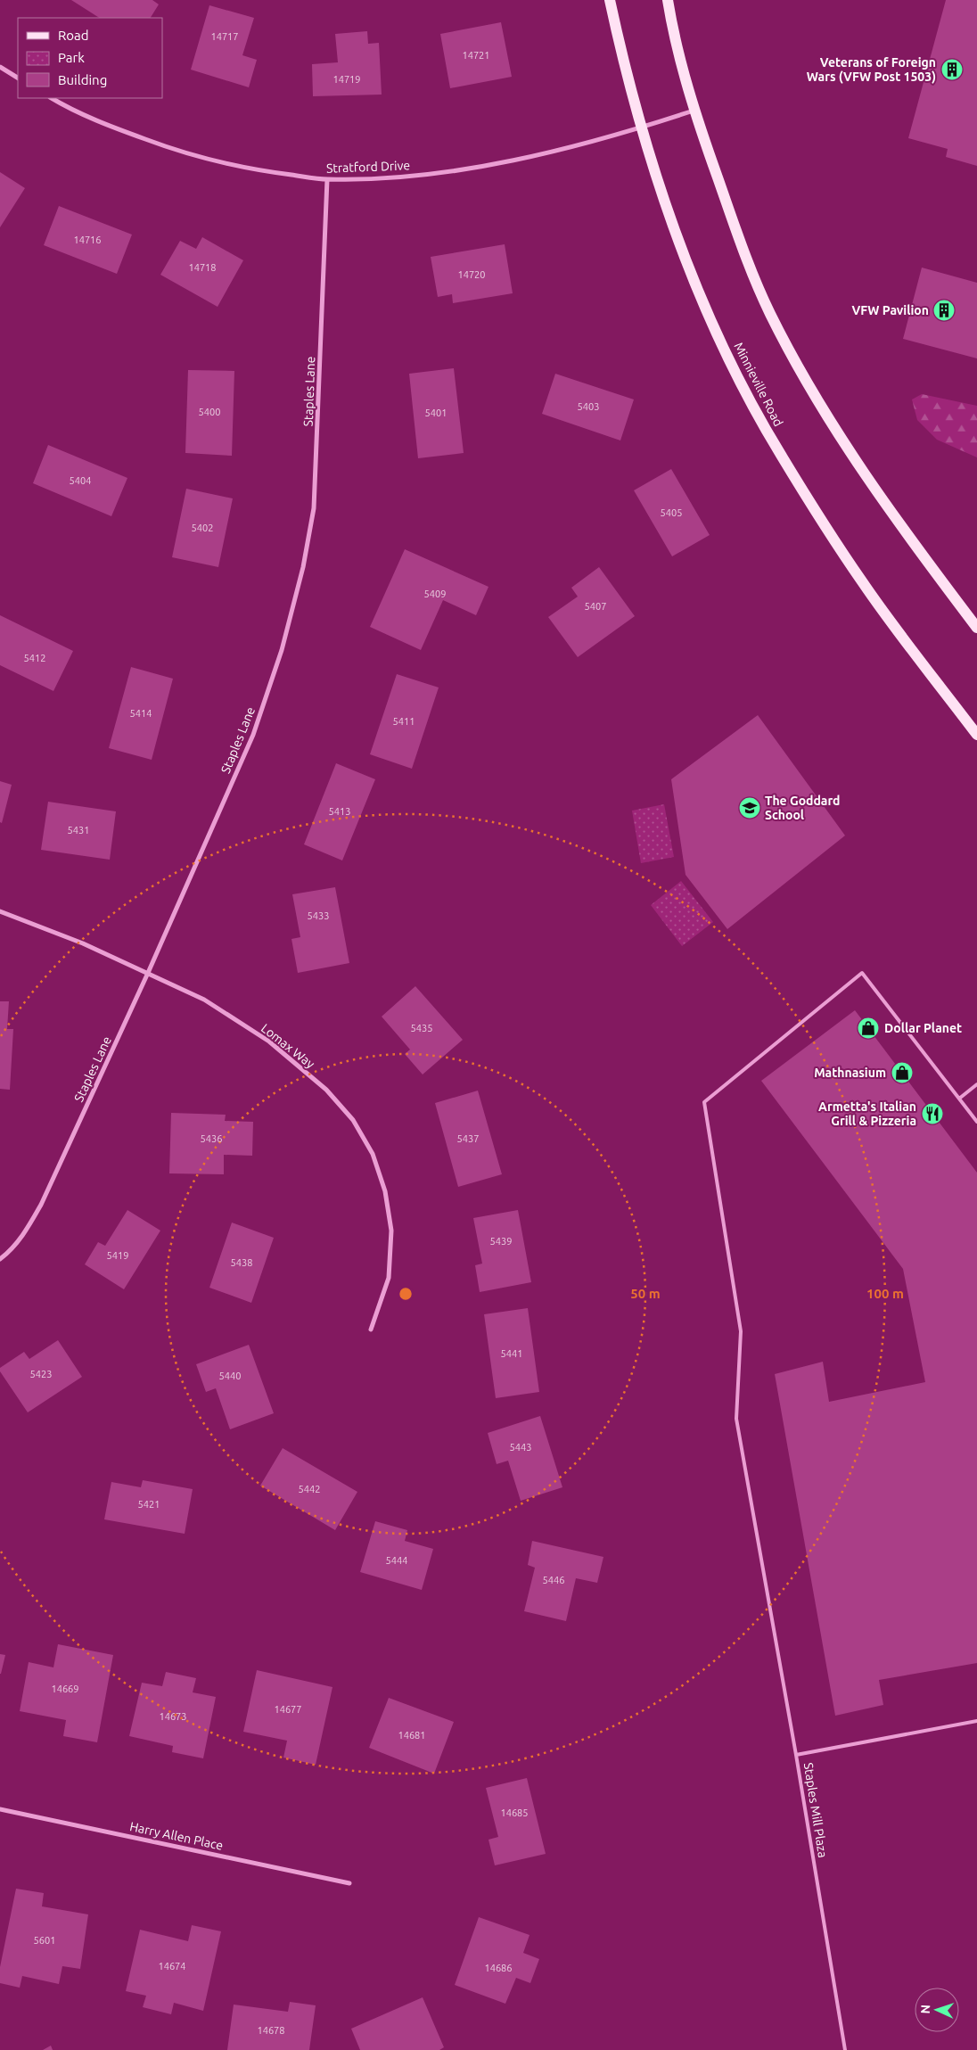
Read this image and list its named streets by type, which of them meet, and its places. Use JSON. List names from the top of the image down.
{
  "streets": {
    "main road": ["Minnieville Road"],
    "street": [
      "Stratford Drive",
      "Staples Lane",
      "Lomax Way",
      "Harry Allen Place"
    ],
    "lane": ["Staples Mill Plaza"]
  },
  "crossings": [
    ["Stratford Drive", "Minnieville Road"],
    ["Stratford Drive", "Staples Lane"],
    ["Staples Lane", "Lomax Way"]
  ],
  "places": {
    "building": ["Veterans of Foreign Wars (VFW Post 1503)", "VFW Pavilion"],
    "school or university": ["The Goddard School"],
    "shop": ["Dollar Planet", "Mathnasium"],
    "restaurant": ["Armetta's Italian Grill & Pizzeria"]
  },
  "house_numbers": [
    "14717",
    "14721",
    "14719",
    "14716",
    "14718",
    "14720",
    "5403",
    "5400",
    "5401",
    "5404",
    "5405",
    "5402",
    "5409",
    "5407",
    "5412",
    "5414",
    "5411",
    "5413",
    "5431",
    "5433",
    "5435",
    "5436",
    "5437",
    "5439",
    "5419",
    "5438",
    "5441",
    "5423",
    "5440",
    "5443",
    "5442",
    "5421",
    "5444",
    "5446",
    "14669",
    "14677",
    "14673",
    "14681",
    "14685",
    "5601",
    "14674",
    "14686",
    "14678"
  ],
  "legend": ["Road", "Park", "Building"],
  "north": "left",
  "rings": ["50 m", "100 m"]
}
